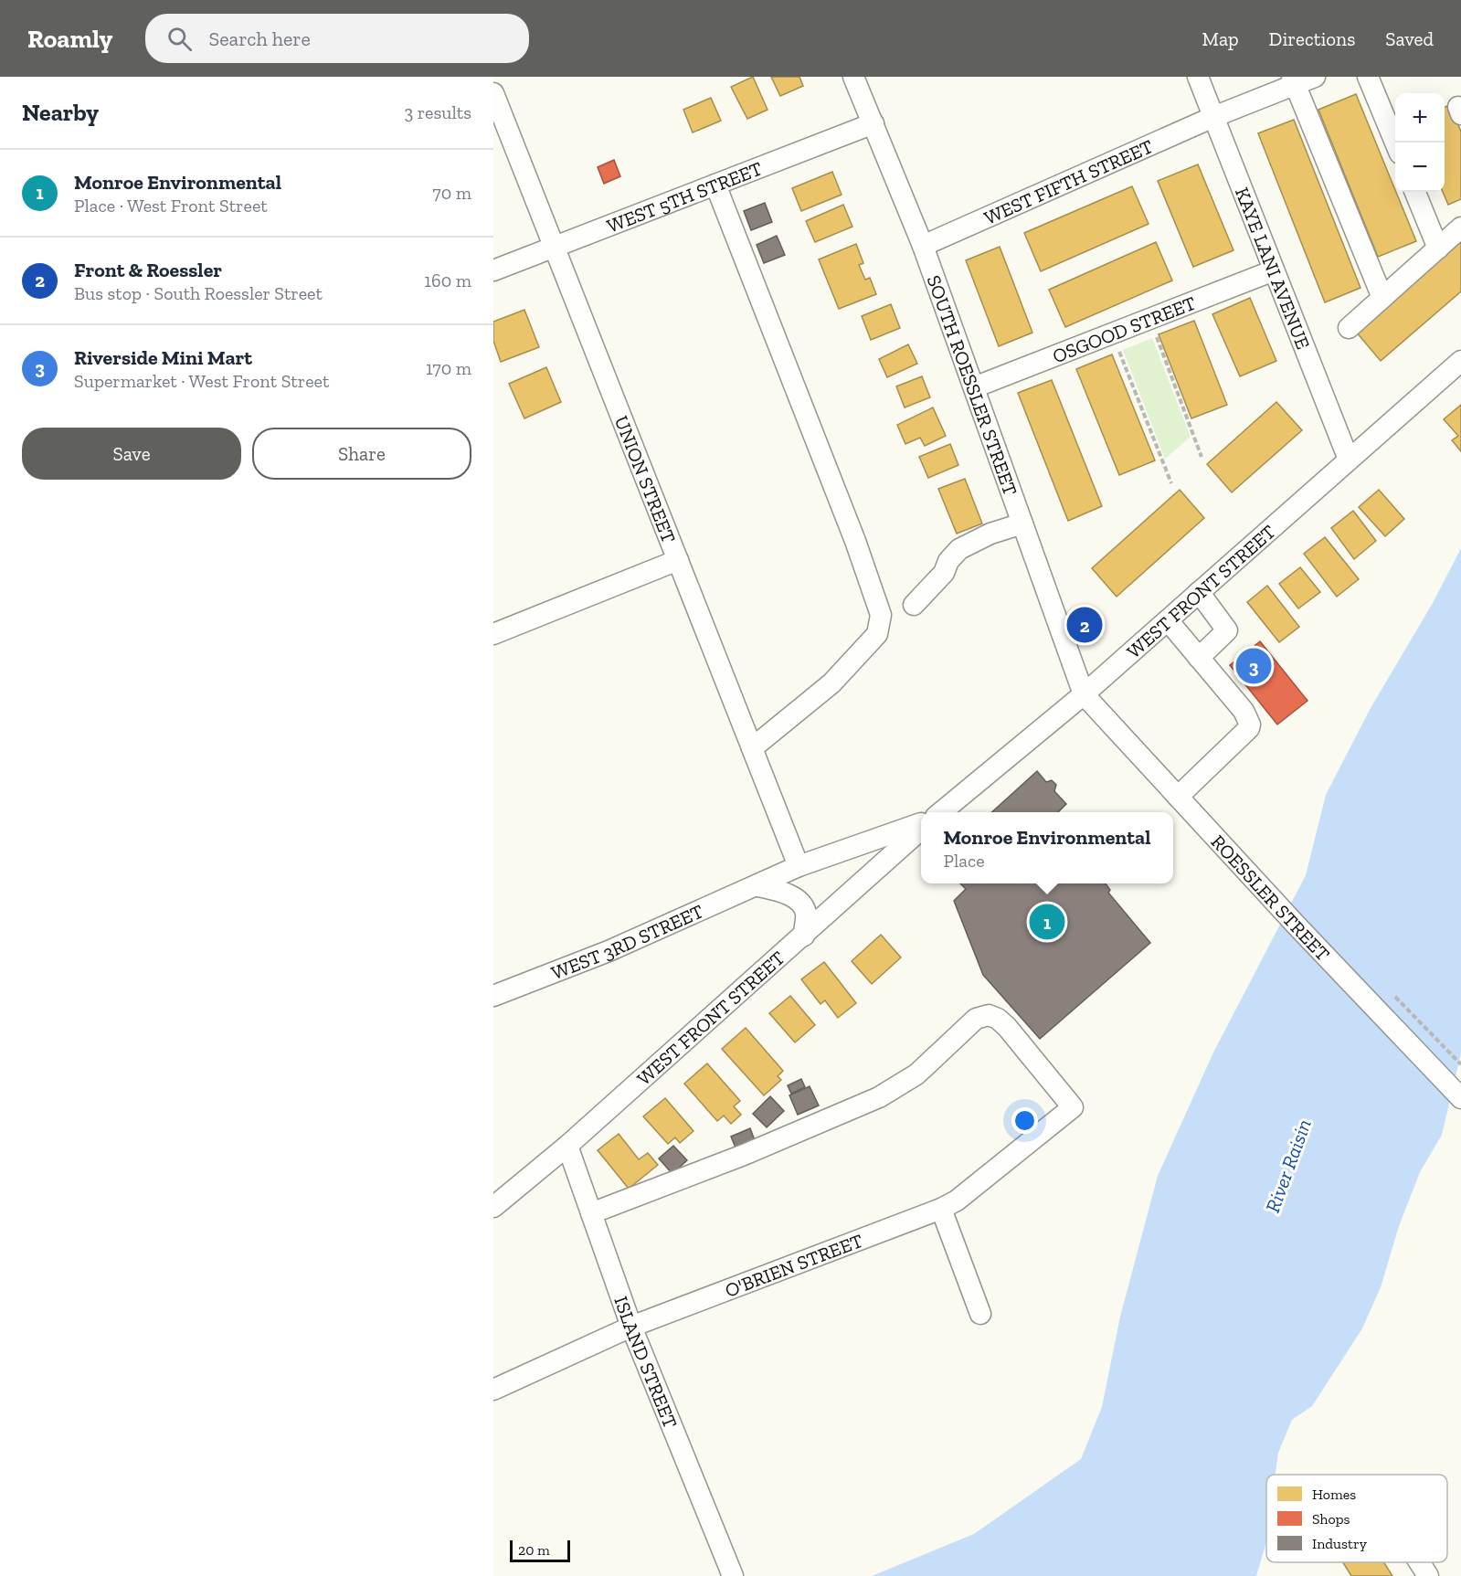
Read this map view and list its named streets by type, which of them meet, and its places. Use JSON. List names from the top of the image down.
{
  "streets": {
    "street": [
      "WEST FIFTH STREET",
      "WEST 5TH STREET",
      "KAYE LANI AVENUE",
      "OSGOOD STREET",
      "SOUTH ROESSLER STREET",
      "UNION STREET",
      "WEST FRONT STREET",
      "ROESSLER STREET",
      "WEST 3RD STREET",
      "O'BRIEN STREET",
      "ISLAND STREET"
    ]
  },
  "crossings": [
    ["WEST FIFTH STREET", "KAYE LANI AVENUE"],
    ["WEST FIFTH STREET", "SOUTH ROESSLER STREET"],
    ["WEST 5TH STREET", "SOUTH ROESSLER STREET"],
    ["WEST 5TH STREET", "UNION STREET"],
    ["KAYE LANI AVENUE", "OSGOOD STREET"],
    ["KAYE LANI AVENUE", "WEST FRONT STREET"],
    ["OSGOOD STREET", "SOUTH ROESSLER STREET"],
    ["SOUTH ROESSLER STREET", "WEST FRONT STREET"],
    ["SOUTH ROESSLER STREET", "ROESSLER STREET"],
    ["UNION STREET", "WEST 3RD STREET"],
    ["WEST FRONT STREET", "ROESSLER STREET"],
    ["WEST FRONT STREET", "ISLAND STREET"],
    ["O'BRIEN STREET", "ISLAND STREET"]
  ],
  "water": ["River Raisin"],
  "legend": ["Homes", "Shops", "Industry"],
  "scale_bar": "20 m",
  "page": {
    "header": "Roamly",
    "search": "Search here",
    "nav": ["Map", "Directions", "Saved"],
    "heading": ["Nearby", "3 results"],
    "map_buttons": ["+", "−"],
    "list": [
      {
        "mark": "1",
        "name": "Monroe Environmental",
        "note": "Place · West Front Street",
        "value": "70 m"
      },
      {
        "mark": "2",
        "name": "Front & Roessler",
        "note": "Bus stop · South Roessler Street",
        "value": "160 m"
      },
      {
        "mark": "3",
        "name": "Riverside Mini Mart",
        "note": "Supermarket · West Front Street",
        "value": "170 m"
      }
    ],
    "buttons": ["Save", "Share"],
    "pins": ["2", "3", "1"],
    "popup": ["Monroe Environmental", "Place"],
    "scale": "20 m"
  }
}
